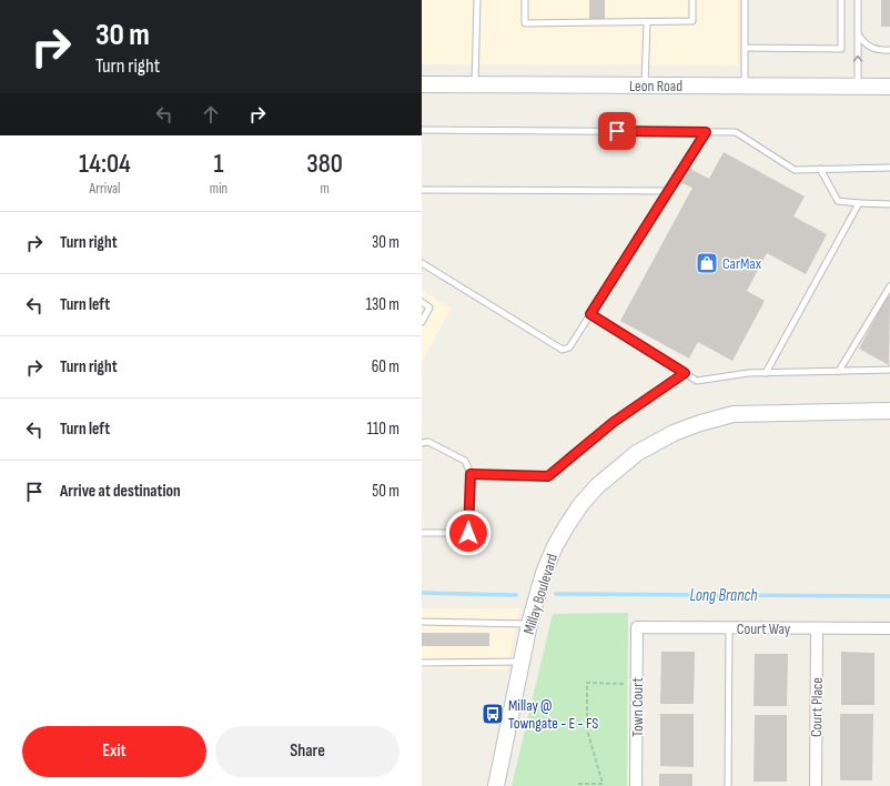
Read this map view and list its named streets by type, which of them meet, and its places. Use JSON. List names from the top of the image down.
{
  "streets": {
    "street": [
      "Leon Road",
      "Millay Boulevard",
      "Court Way",
      "Town Court",
      "Court Place"
    ]
  },
  "crossings": [
    ["Court Way", "Town Court"],
    ["Court Way", "Court Place"]
  ],
  "water": ["Long Branch"],
  "places": {
    "shop": ["CarMax"],
    "bus stop": ["Millay @ Towngate - E - FS"]
  },
  "page": {
    "turn": ["30 m", "Turn right"],
    "eta": [
      "14:04",
      "Arrival",
      "1",
      "min",
      "380",
      "m"
    ],
    "list": [
      {
        "name": "Turn right",
        "value": "30 m"
      },
      {
        "name": "Turn left",
        "value": "130 m"
      },
      {
        "name": "Turn right",
        "value": "60 m"
      },
      {
        "name": "Turn left",
        "value": "110 m"
      },
      {
        "name": "Arrive at destination",
        "value": "50 m"
      }
    ],
    "buttons": ["Exit", "Share"]
  }
}
